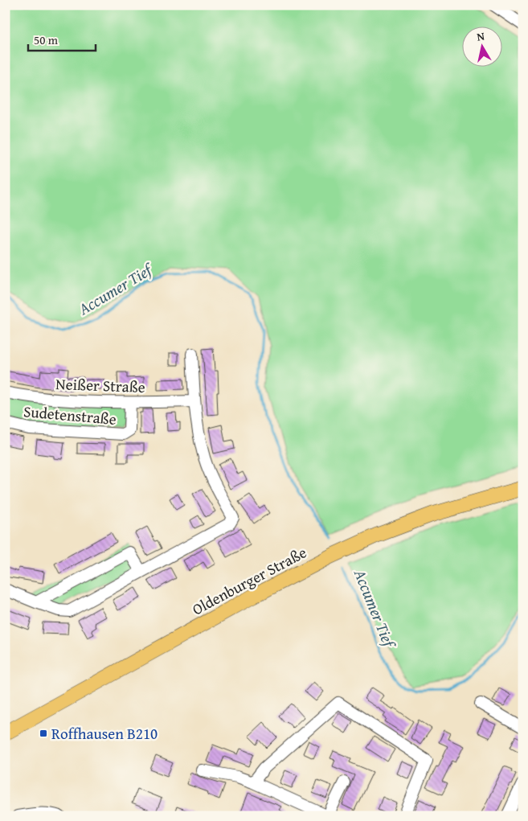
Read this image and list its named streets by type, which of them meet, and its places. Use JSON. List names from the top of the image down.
{
  "streets": {
    "main road": ["Oldenburger Straße"],
    "street": ["Neißer Straße", "Sudetenstraße"]
  },
  "crossings": [
    ["Neißer Straße", "Sudetenstraße"]
  ],
  "water": ["Accumer Tief"],
  "places": {
    "transit": ["Roffhausen B210"]
  },
  "scale_bar": "50 m",
  "north": "top"
}
